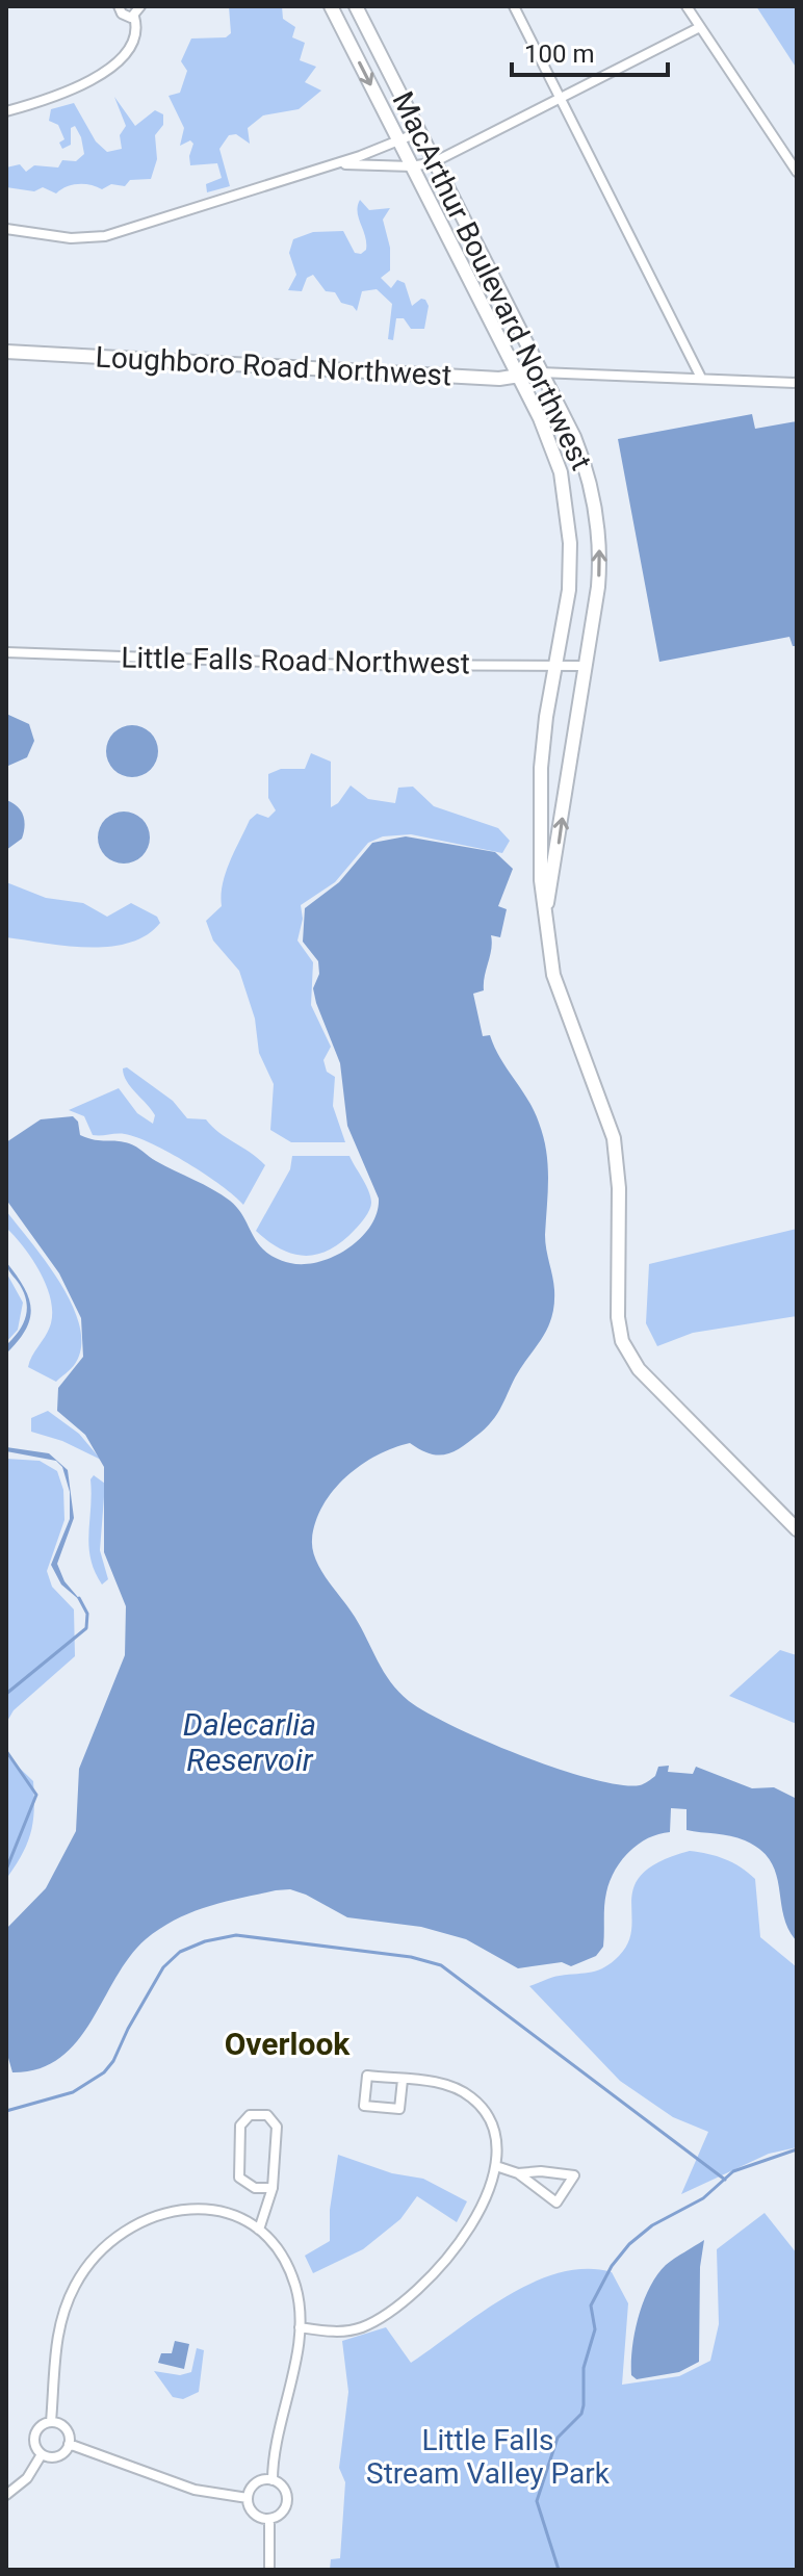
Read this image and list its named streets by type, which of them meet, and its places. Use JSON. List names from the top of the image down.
{
  "streets": {
    "main road": ["MacArthur Boulevard Northwest", "Loughboro Road Northwest"],
    "street": ["Little Falls Road Northwest"]
  },
  "crossings": [
    ["MacArthur Boulevard Northwest", "Loughboro Road Northwest"],
    ["MacArthur Boulevard Northwest", "Little Falls Road Northwest"]
  ],
  "districts": ["Overlook"],
  "water": ["Dalecarlia Reservoir"],
  "parks": ["Little Falls Stream Valley Park"],
  "scale_bar": "100 m"
}
